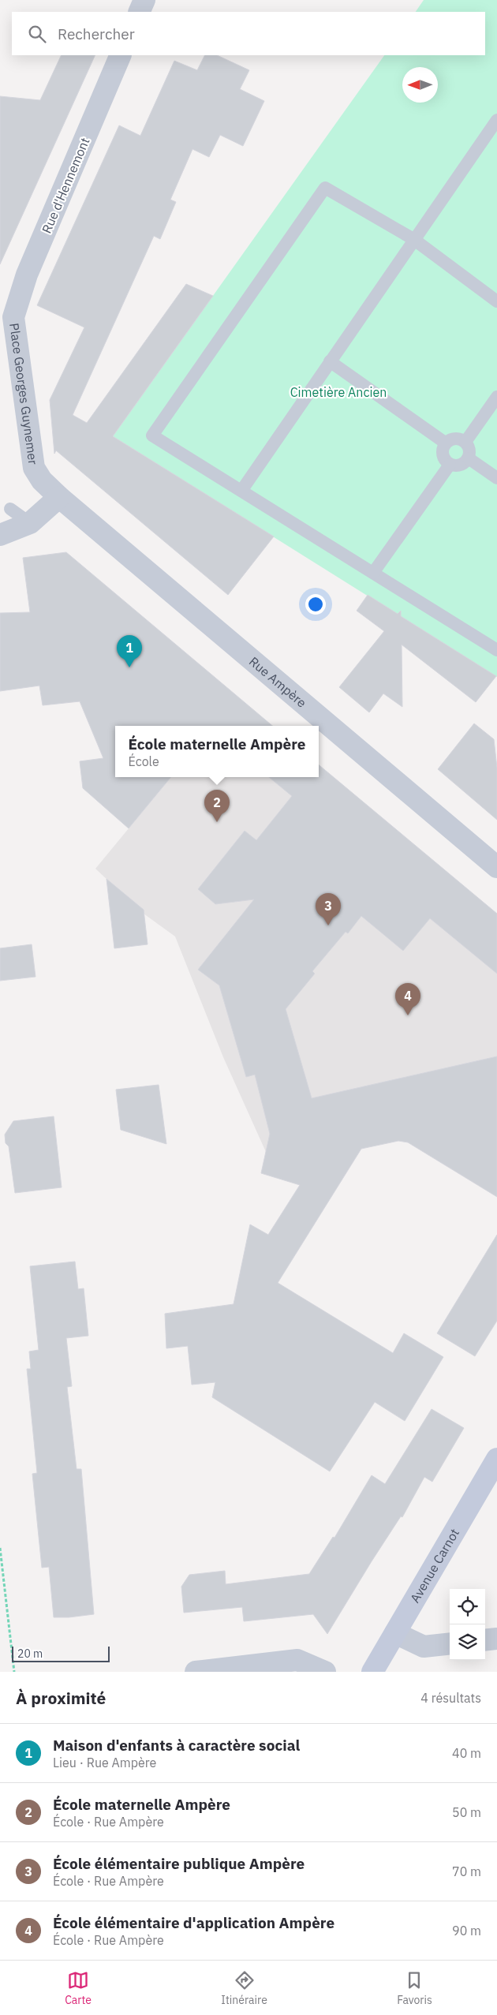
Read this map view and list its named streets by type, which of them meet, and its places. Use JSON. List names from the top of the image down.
{
  "streets": {
    "street": [
      "Rue d'Hennemont",
      "Place Georges Guynemer",
      "Rue Ampère",
      "Avenue Carnot"
    ]
  },
  "crossings": [
    ["Rue d'Hennemont", "Place Georges Guynemer"],
    ["Place Georges Guynemer", "Rue Ampère"]
  ],
  "parks": ["Cimetière Ancien"],
  "scale_bar": "20 m",
  "north": "left",
  "page": {
    "search": "Rechercher",
    "pins": [
      "1",
      "2",
      "3",
      "4"
    ],
    "popup": ["École maternelle Ampère", "École"],
    "scale": "20 m",
    "heading": ["À proximité", "4 résultats"],
    "list": [
      {
        "mark": "1",
        "name": "Maison d'enfants à caractère social",
        "note": "Lieu · Rue Ampère",
        "value": "40 m"
      },
      {
        "mark": "2",
        "name": "École maternelle Ampère",
        "note": "École · Rue Ampère",
        "value": "50 m"
      },
      {
        "mark": "3",
        "name": "École élémentaire publique Ampère",
        "note": "École · Rue Ampère",
        "value": "70 m"
      },
      {
        "mark": "4",
        "name": "École élémentaire d'application Ampère",
        "note": "École · Rue Ampère",
        "value": "90 m"
      }
    ],
    "nav": ["Carte", "Itinéraire", "Favoris"]
  }
}
